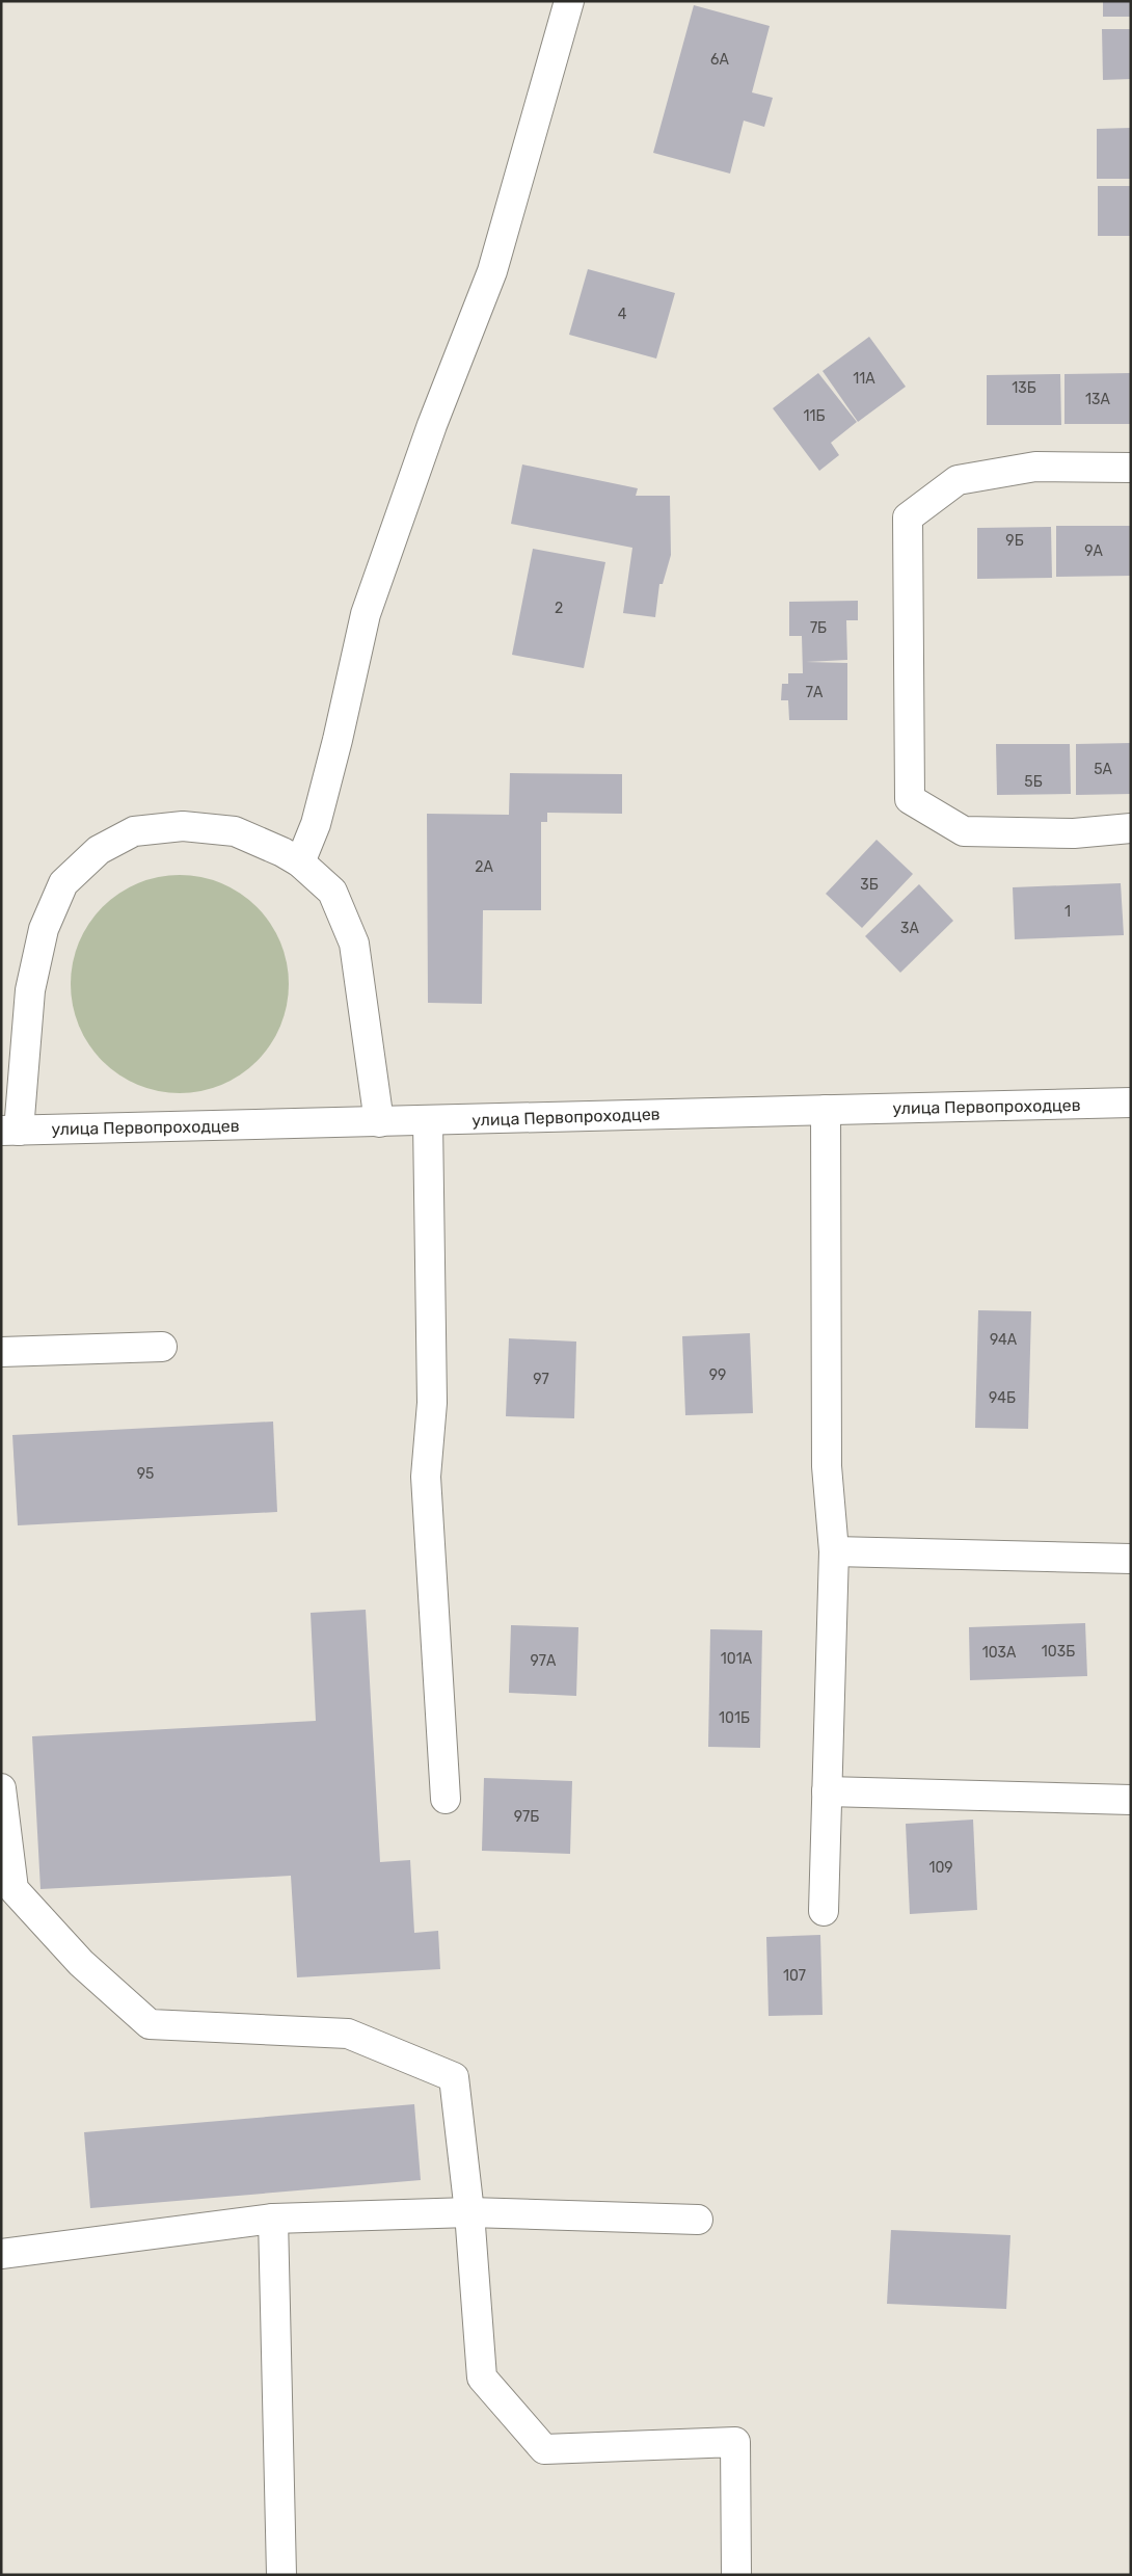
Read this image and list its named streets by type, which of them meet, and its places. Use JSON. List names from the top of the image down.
{
  "streets": {
    "street": ["улица Первопроходцев"]
  },
  "house_numbers": [
    "6А",
    "4",
    "11А",
    "13Б",
    "13А",
    "11Б",
    "9Б",
    "9А",
    "2",
    "7Б",
    "7А",
    "5А",
    "5Б",
    "2А",
    "3Б",
    "1",
    "3А",
    "94А",
    "99",
    "97",
    "94Б",
    "95",
    "103Б",
    "103А",
    "101А",
    "97А",
    "101Б",
    "97Б",
    "109",
    "107"
  ]
}
